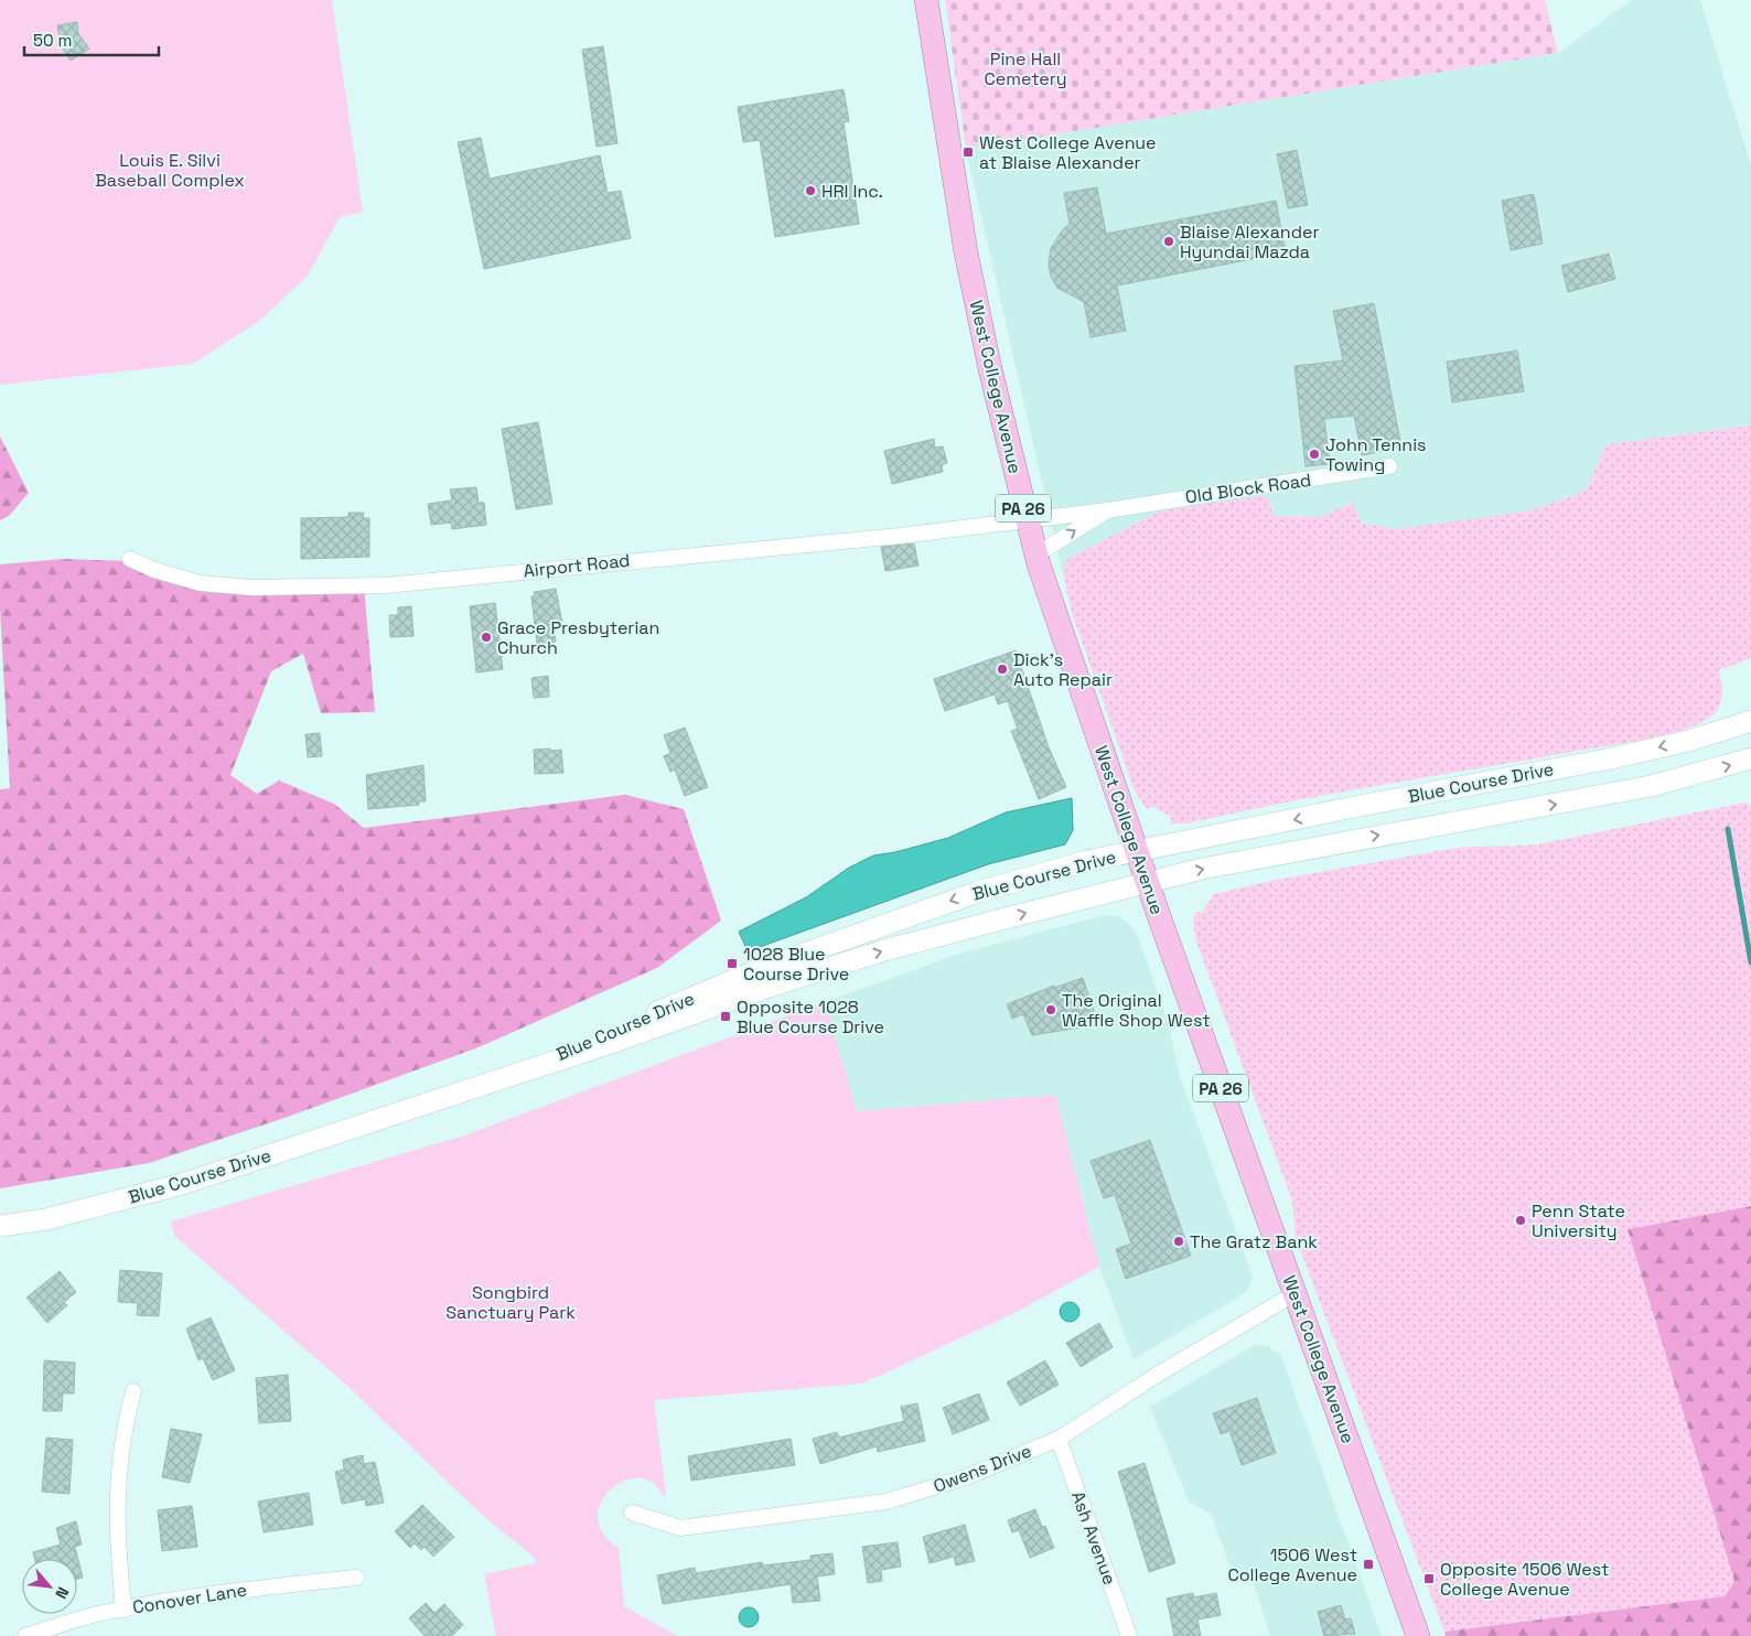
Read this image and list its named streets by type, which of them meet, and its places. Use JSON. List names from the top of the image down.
{
  "streets": {
    "main road": ["West College Avenue", "PA 26", "Blue Course Drive"],
    "street": [
      "Old Block Road",
      "Airport Road",
      "Owens Drive",
      "Ash Avenue",
      "Conover Lane"
    ]
  },
  "crossings": [
    ["West College Avenue", "Old Block Road"],
    ["West College Avenue", "Airport Road"],
    ["West College Avenue", "Blue Course Drive"],
    ["West College Avenue", "Owens Drive"],
    ["Old Block Road", "Airport Road"],
    ["Owens Drive", "Ash Avenue"]
  ],
  "parks": ["Pine Hall Cemetery", "Louis E. Silvi Baseball Complex", "Songbird Sanctuary Park"],
  "places": {
    "transit": [
      "West College Avenue at Blaise Alexander",
      "1028 Blue Course Drive",
      "Opposite 1028 Blue Course Drive",
      "1506 West College Avenue",
      "Opposite 1506 West College Avenue"
    ],
    "other": [
      "HRI Inc.",
      "Blaise Alexander Hyundai Mazda",
      "John Tennis Towing",
      "Grace Presbyterian Church",
      "Dick's Auto Repair",
      "The Original Waffle Shop West",
      "Penn State University",
      "The Gratz Bank"
    ]
  },
  "scale_bar": "50 m",
  "north": "bottom right"
}
